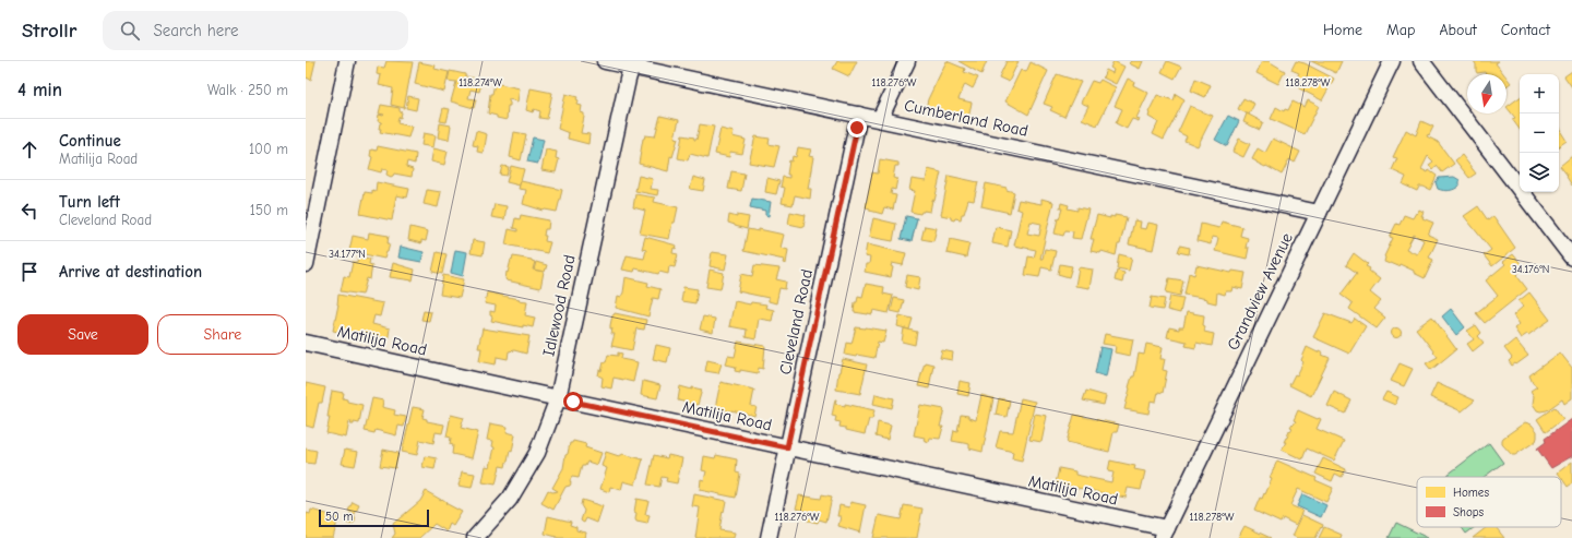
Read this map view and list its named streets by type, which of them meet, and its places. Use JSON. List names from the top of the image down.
{
  "streets": {
    "street": [
      "Cumberland Road",
      "Grandview Avenue",
      "Idlewood Road",
      "Cleveland Road",
      "Matilija Road"
    ]
  },
  "crossings": [
    ["Cumberland Road", "Grandview Avenue"],
    ["Cumberland Road", "Idlewood Road"],
    ["Cumberland Road", "Cleveland Road"],
    ["Grandview Avenue", "Matilija Road"],
    ["Idlewood Road", "Matilija Road"],
    ["Cleveland Road", "Matilija Road"]
  ],
  "legend": ["Homes", "Shops"],
  "scale_bar": "50 m",
  "north": "bottom",
  "page": {
    "header": "Strollr",
    "search": "Search here",
    "nav": [
      "Home",
      "Map",
      "About",
      "Contact"
    ],
    "heading": ["4 min", "Walk · 250 m"],
    "map_buttons": ["+", "−"],
    "list": [
      ["Continue", "Matilija Road", "100 m"],
      ["Turn left", "Cleveland Road", "150 m"],
      "Arrive at destination"
    ],
    "buttons": ["Save", "Share"],
    "scale": "50 m"
  },
  "coordinates": [
    "118.274°W",
    "118.276°W",
    "118.278°W",
    "34.177°N",
    "34.176°N"
  ]
}
